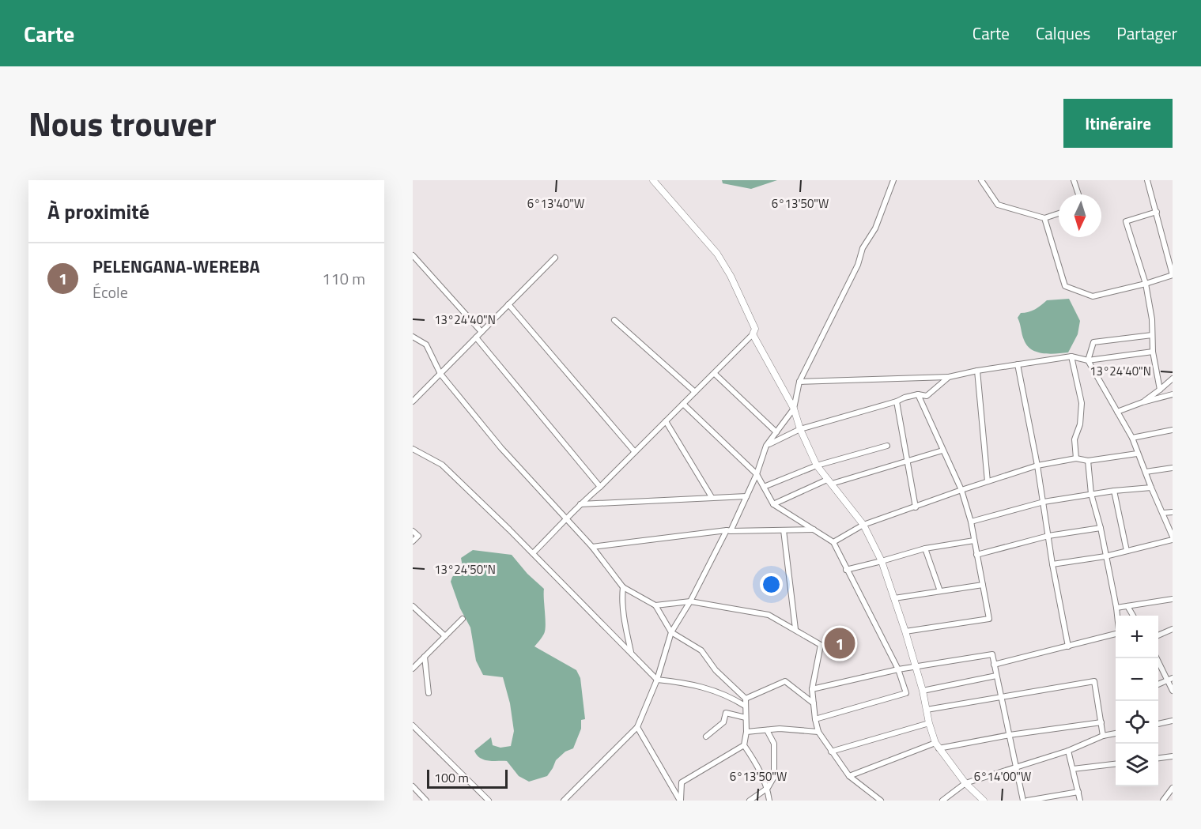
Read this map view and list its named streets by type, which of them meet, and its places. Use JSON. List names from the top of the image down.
{
  "scale_bar": "100 m",
  "north": "bottom",
  "page": {
    "header": "Carte",
    "nav": ["Carte", "Calques", "Partager"],
    "title": "Nous trouver",
    "buttons": "Itinéraire",
    "heading": "À proximité",
    "list": [
      {
        "mark": "1",
        "name": "PELENGANA-WEREBA",
        "note": "École",
        "value": "110 m"
      }
    ],
    "map_buttons": ["+", "−"],
    "pins": "1",
    "scale": "100 m"
  },
  "coordinates": [
    "6°13'40\"W",
    "6°13'50\"W",
    "13°24'40\"N",
    "13°24'50\"N",
    "6°14'00\"W"
  ]
}
